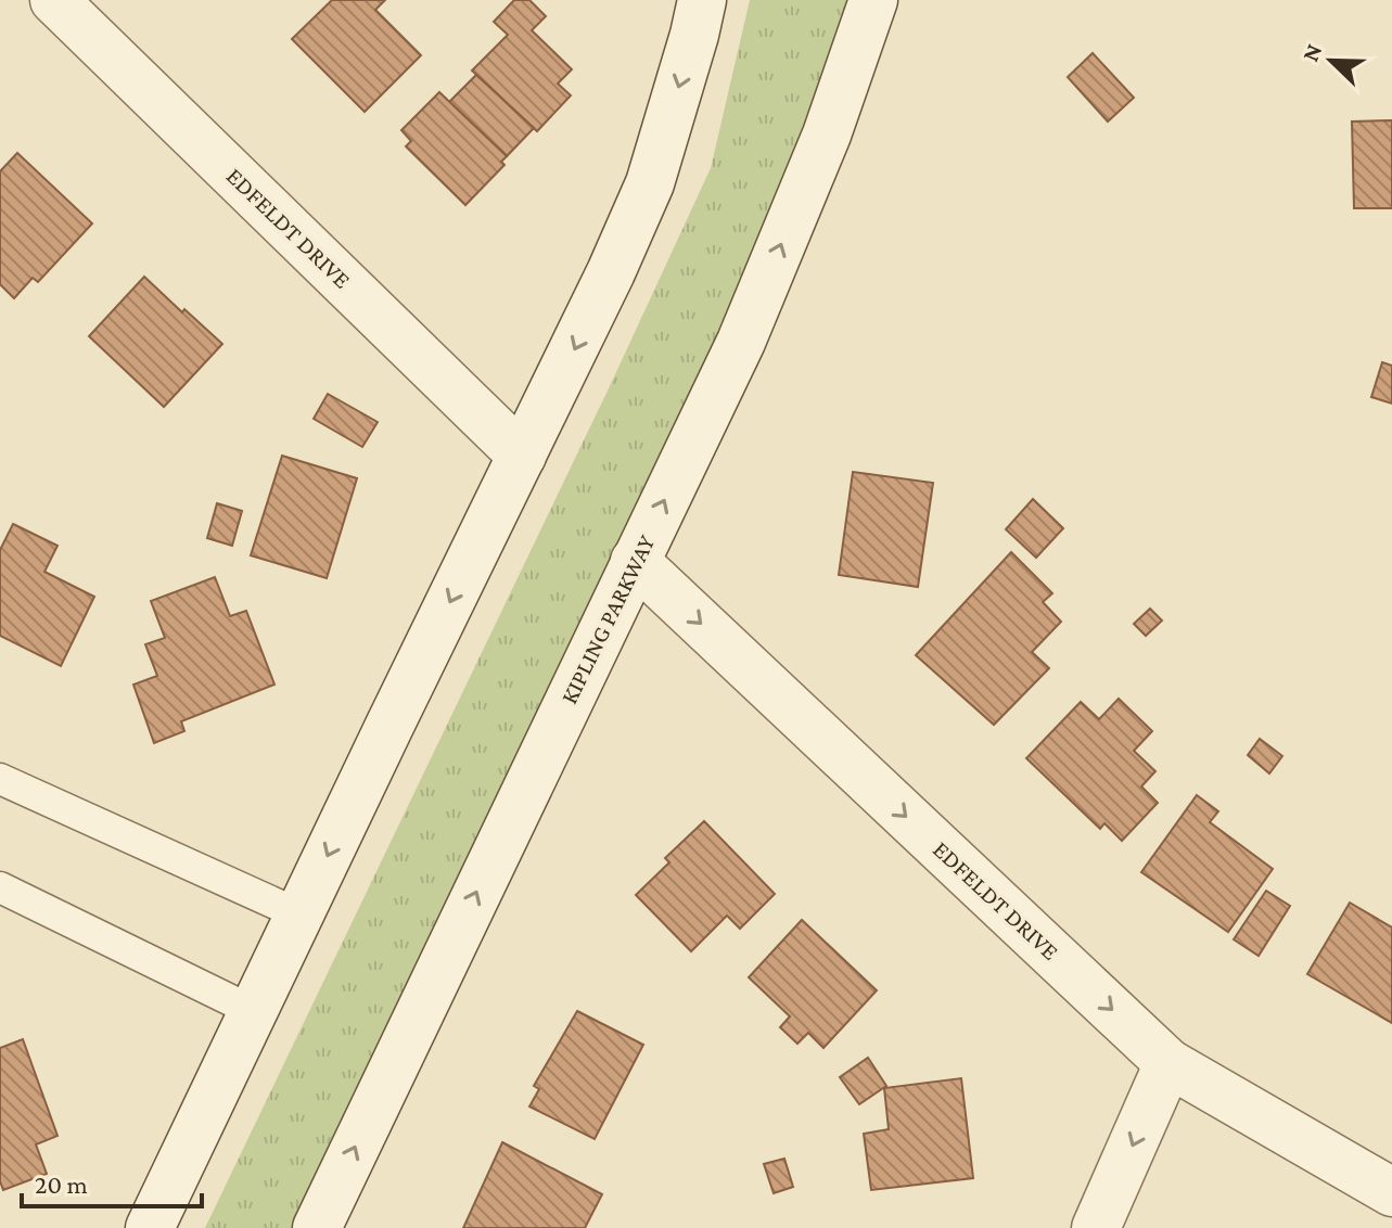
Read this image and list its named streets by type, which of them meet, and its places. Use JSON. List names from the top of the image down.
{
  "streets": {
    "street": ["EDFELDT DRIVE", "KIPLING PARKWAY"]
  },
  "crossings": [
    ["EDFELDT DRIVE", "KIPLING PARKWAY"]
  ],
  "one_way": ["EDFELDT DRIVE"],
  "scale_bar": "20 m",
  "north": "top left"
}
